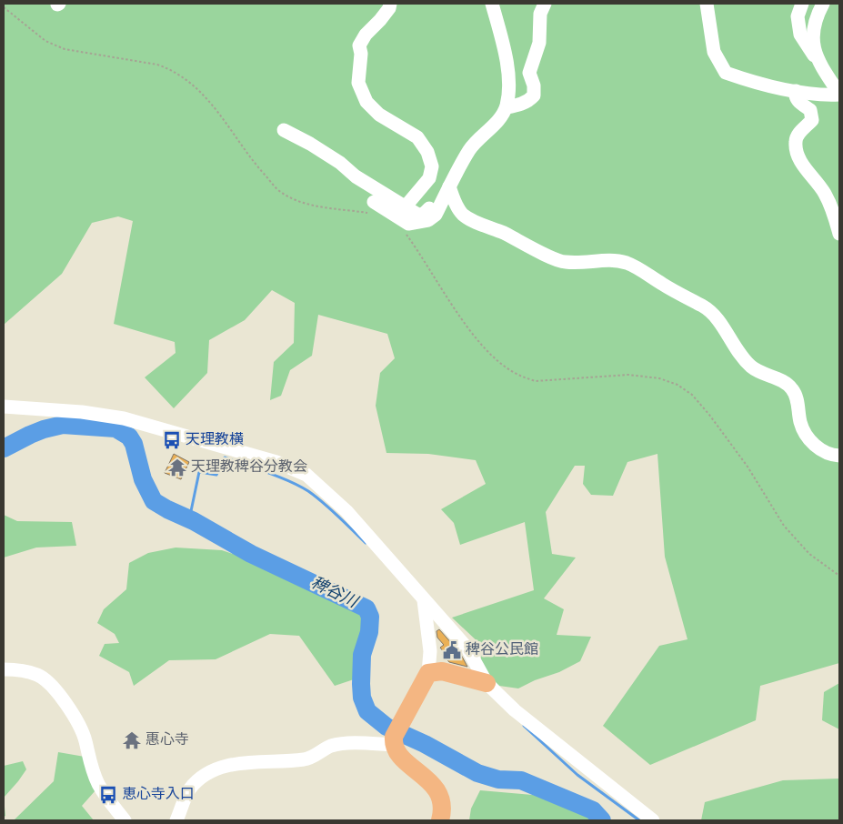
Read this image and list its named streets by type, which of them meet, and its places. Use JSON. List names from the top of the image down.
{
  "water": ["稗谷川"],
  "places": {
    "bus stop": ["天理教横", "恵心寺入口"],
    "temple": ["天理教稗谷分教会", "惠心寺"],
    "public building": ["稗谷公民館"]
  }
}
